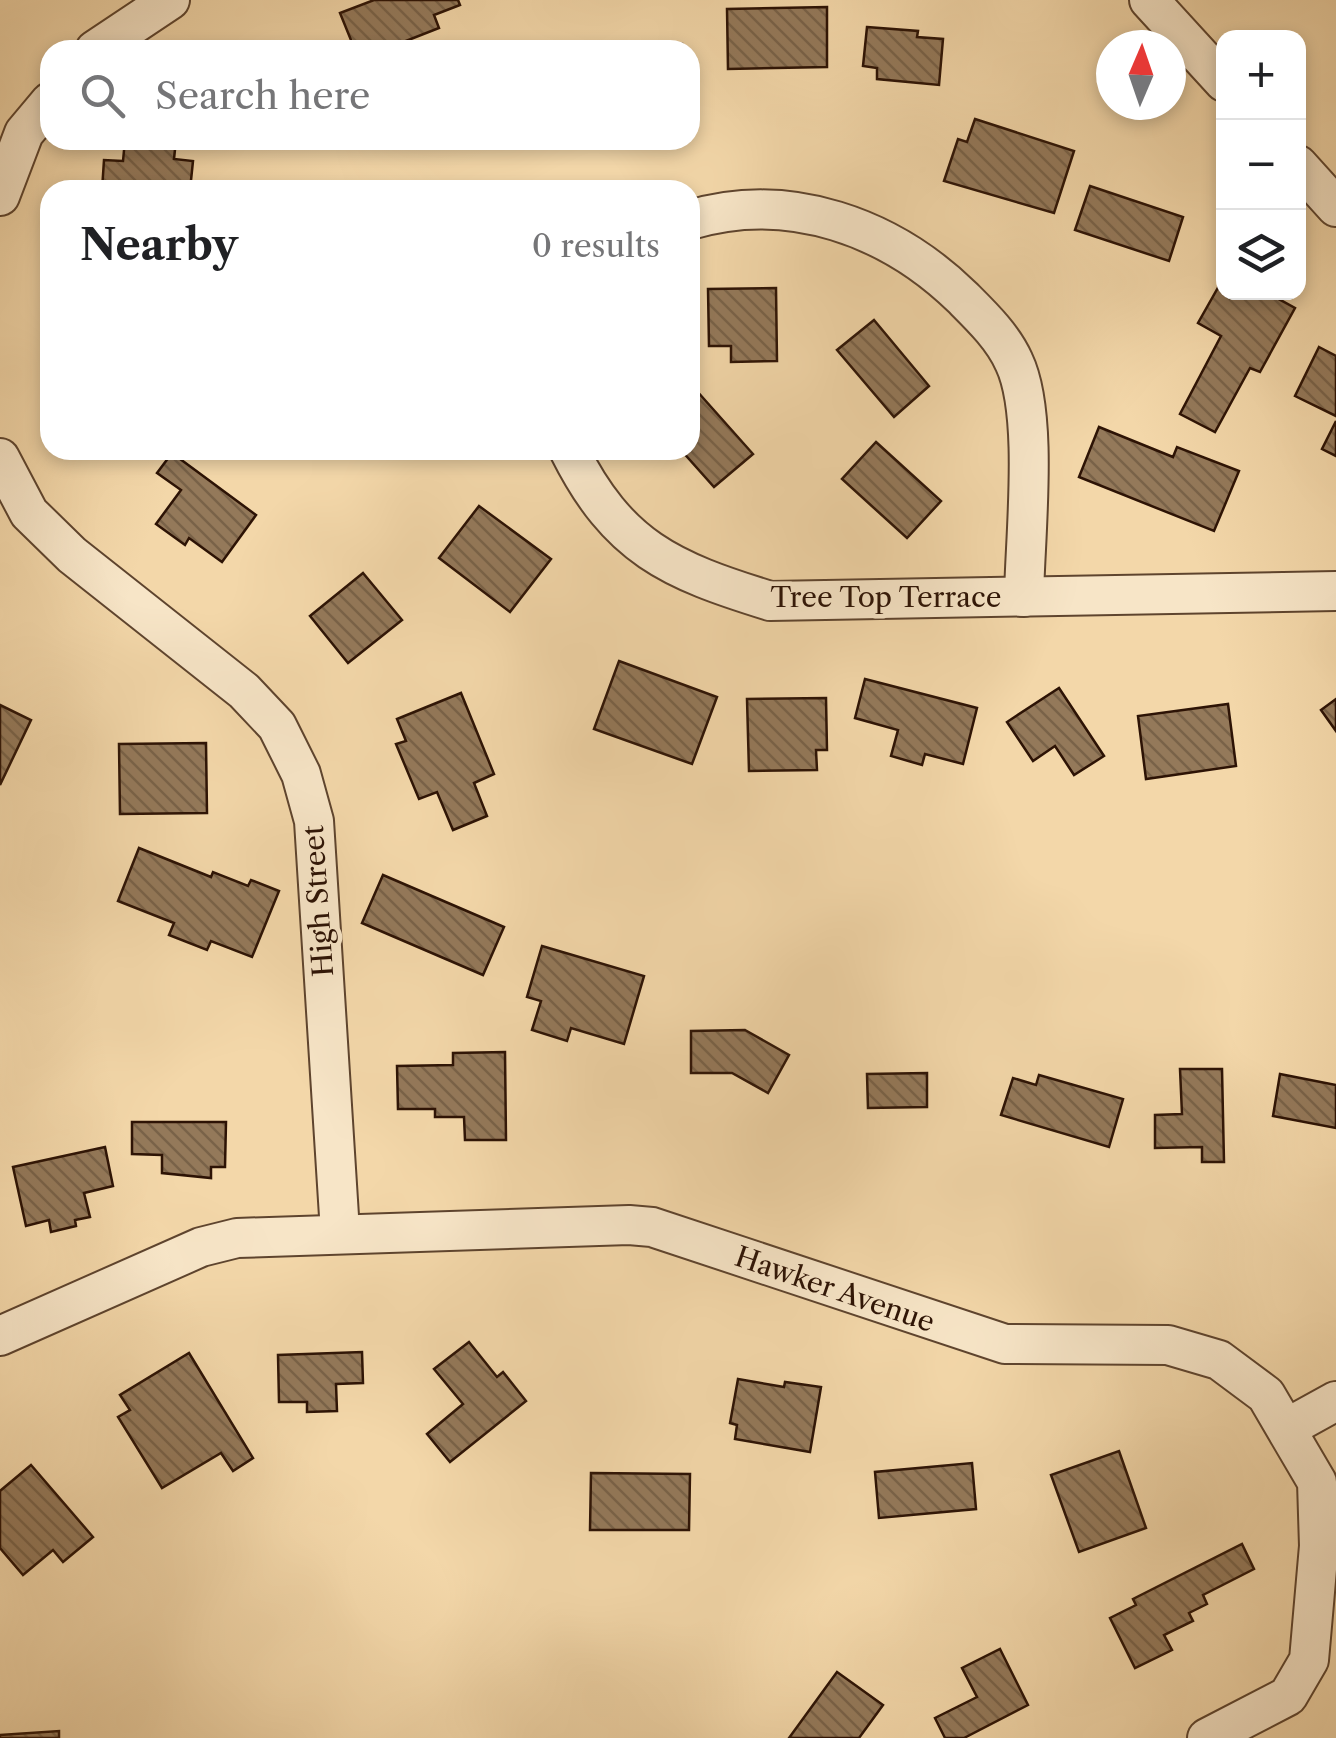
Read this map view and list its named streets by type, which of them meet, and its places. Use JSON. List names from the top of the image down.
{
  "streets": {
    "street": ["Tree Top Terrace", "High Street", "Hawker Avenue"]
  },
  "crossings": [
    ["High Street", "Hawker Avenue"]
  ],
  "north": "top",
  "page": {
    "map_buttons": ["+", "−"],
    "search": "Search here",
    "heading": ["Nearby", "0 results"]
  }
}
